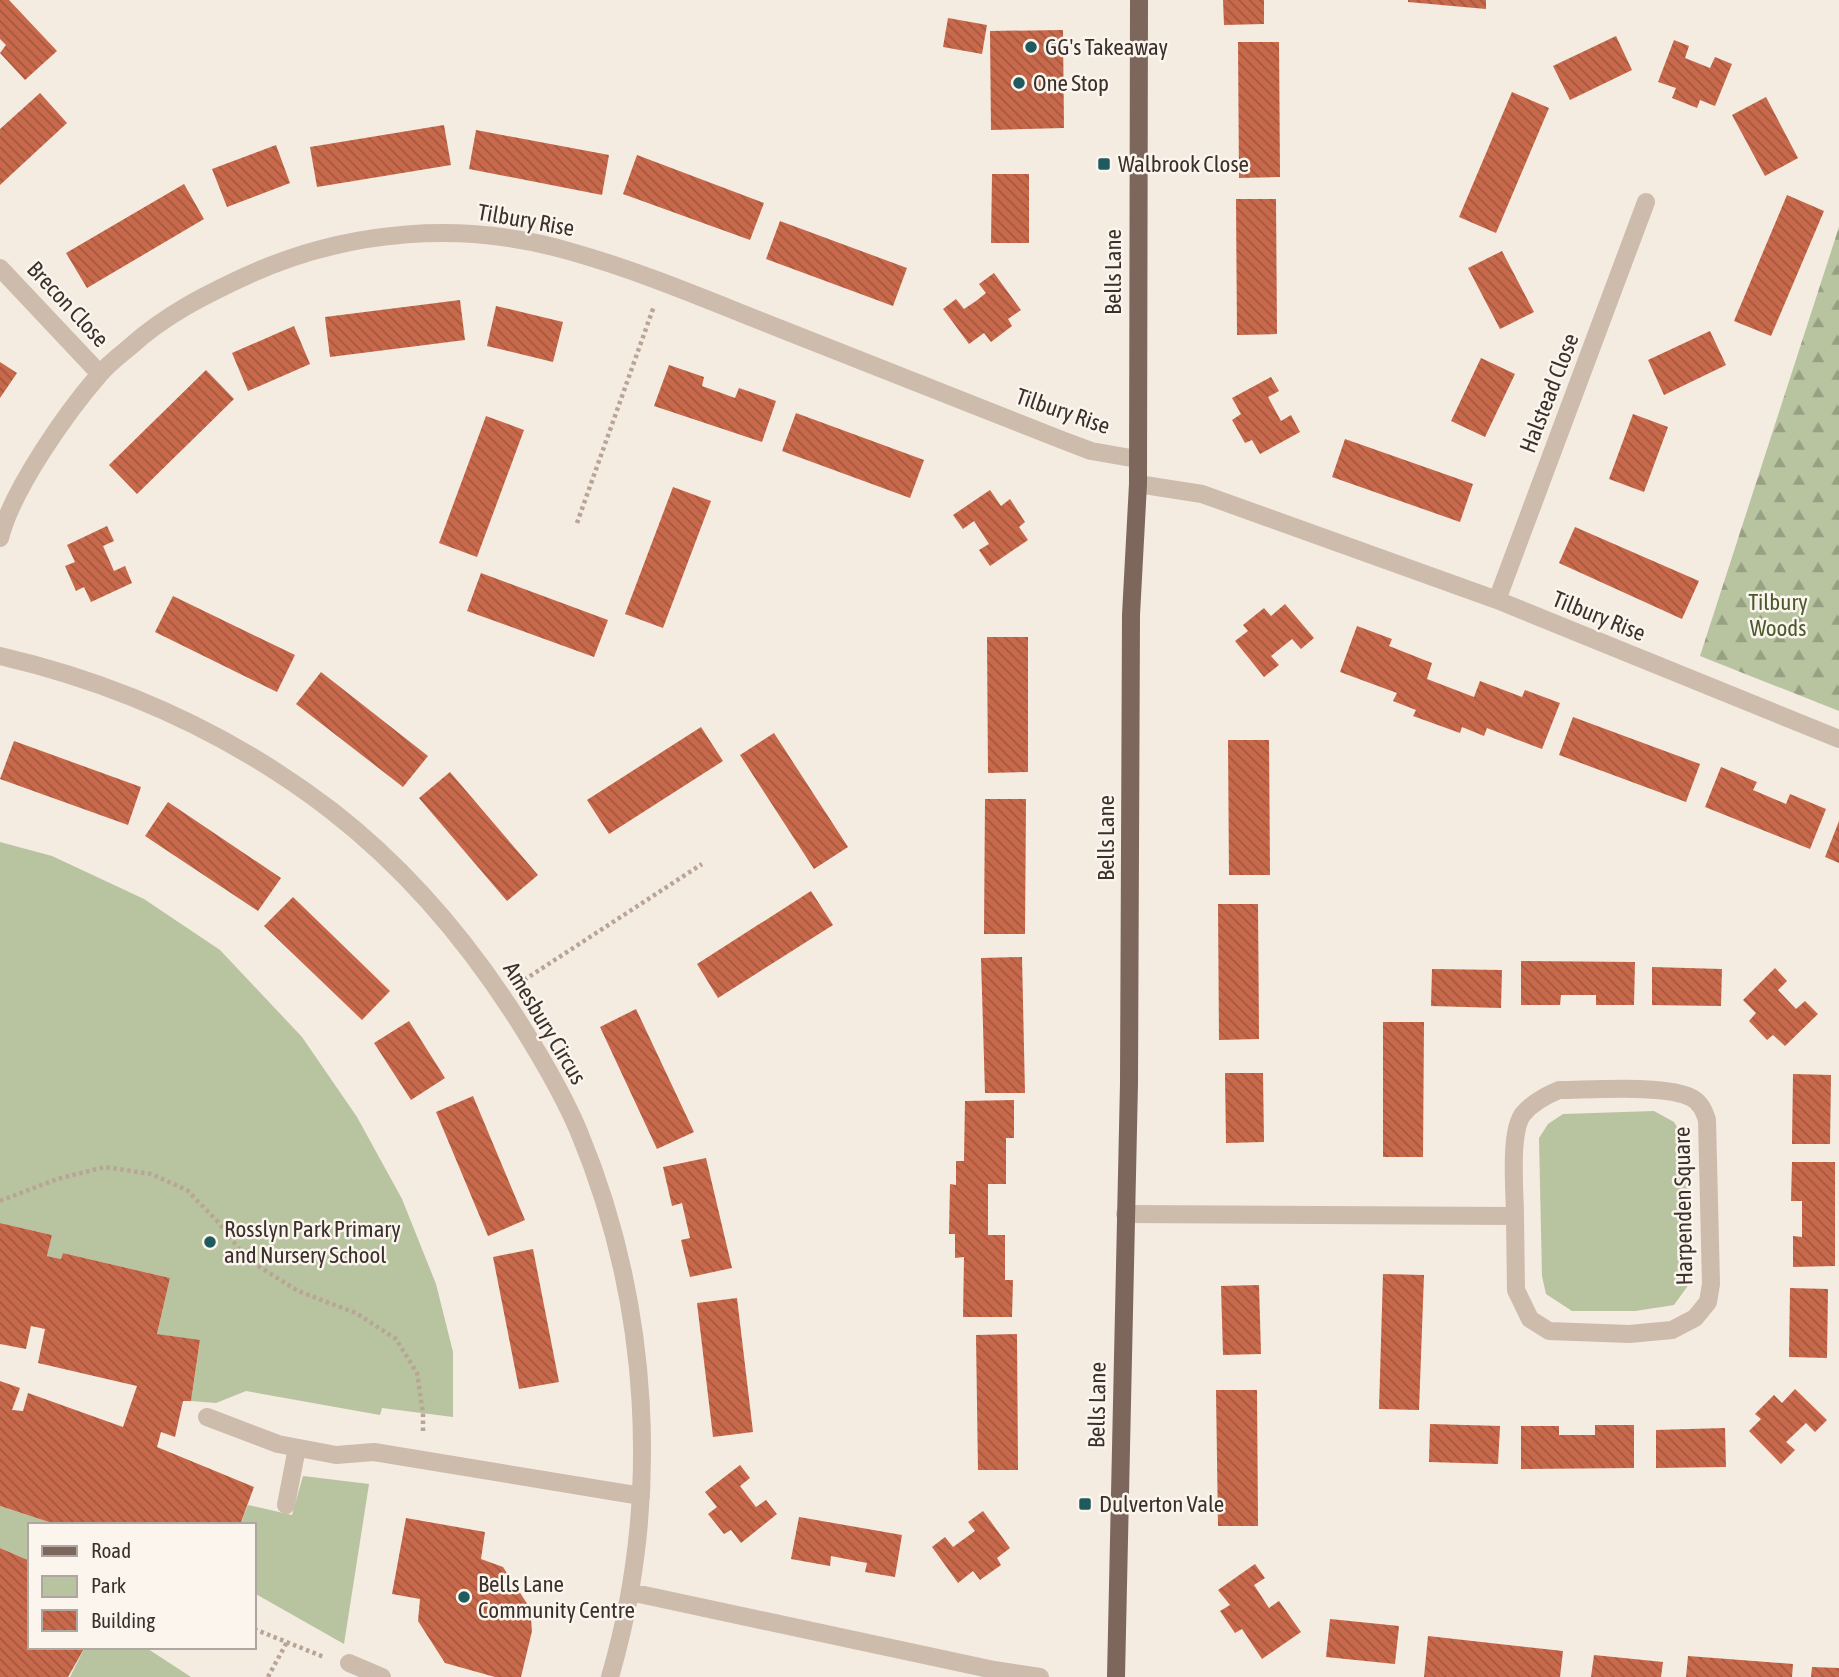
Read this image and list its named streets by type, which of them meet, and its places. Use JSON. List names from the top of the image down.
{
  "streets": {
    "main road": ["Bells Lane"],
    "street": [
      "Tilbury Rise",
      "Brecon Close",
      "Halstead Close",
      "Amesbury Circus",
      "Harpenden Square"
    ]
  },
  "crossings": [
    ["Tilbury Rise", "Bells Lane"],
    ["Tilbury Rise", "Brecon Close"],
    ["Tilbury Rise", "Halstead Close"]
  ],
  "parks": ["Tilbury Woods"],
  "places": {
    "other": [
      "GG's Takeaway",
      "One Stop",
      "Rosslyn Park Primary and Nursery School",
      "Bells Lane Community Centre"
    ],
    "transit": ["Walbrook Close", "Dulverton Vale"]
  },
  "legend": ["Road", "Park", "Building"]
}
